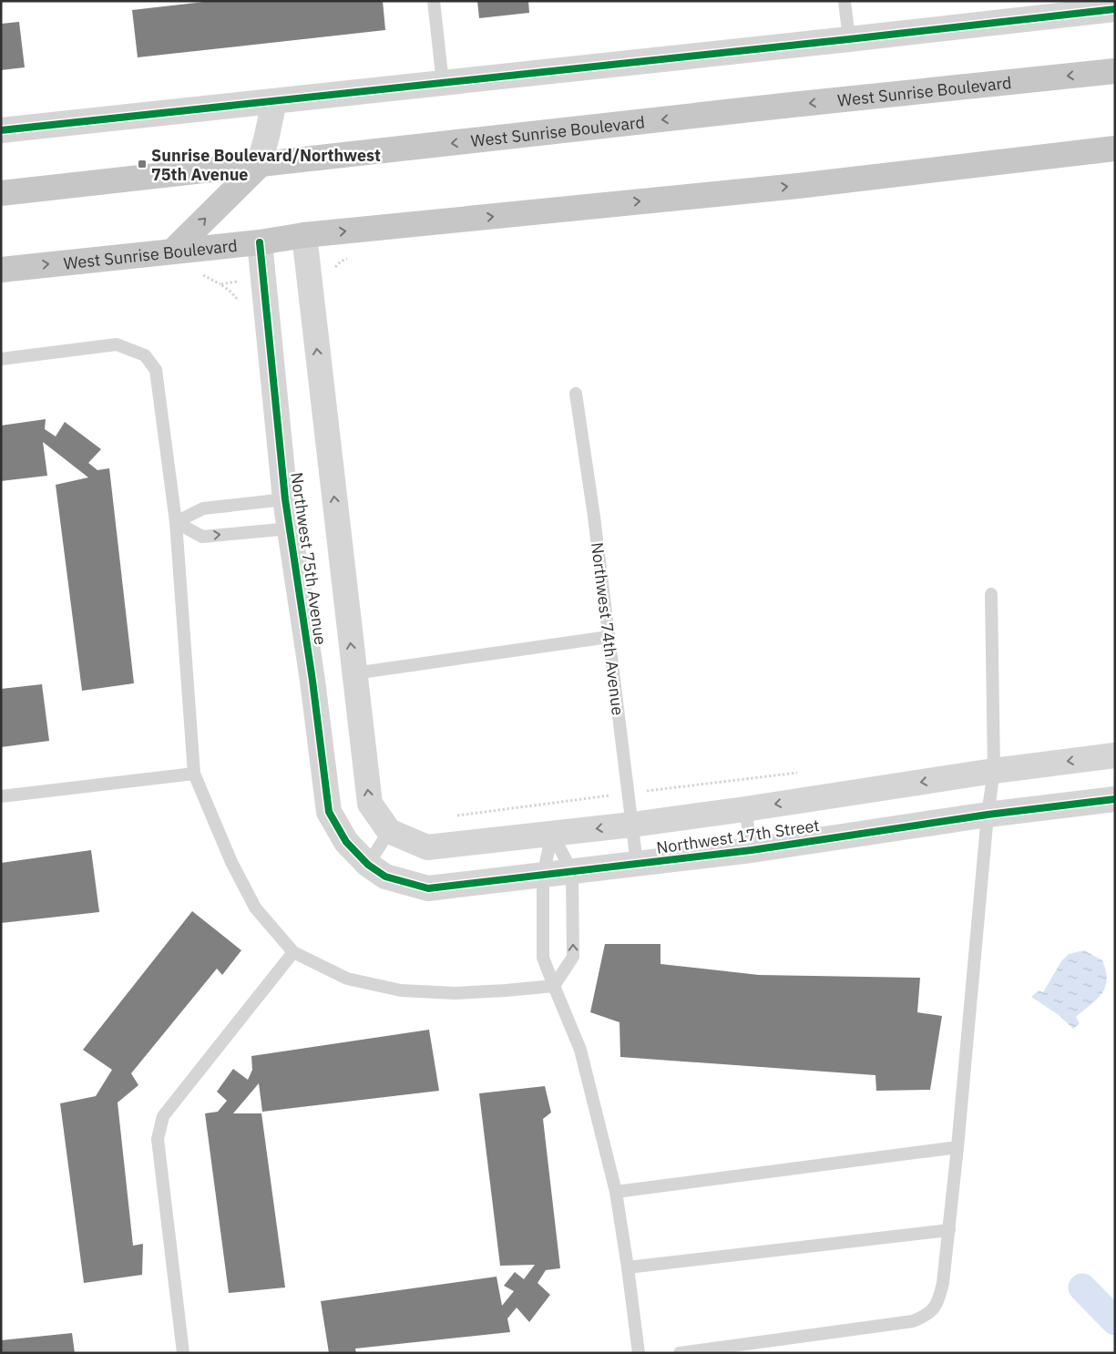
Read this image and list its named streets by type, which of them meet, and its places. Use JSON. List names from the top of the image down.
{
  "streets": {
    "highway": ["West Sunrise Boulevard"],
    "street": ["Northwest 75th Avenue", "Northwest 17th Street"],
    "lane": ["Northwest 74th Avenue"]
  },
  "crossings": [
    ["West Sunrise Boulevard", "Northwest 75th Avenue"],
    ["Northwest 75th Avenue", "Northwest 17th Street"],
    ["Northwest 74th Avenue", "Northwest 17th Street"]
  ],
  "places": {
    "transit": ["Sunrise Boulevard/Northwest 75th Avenue"]
  }
}
